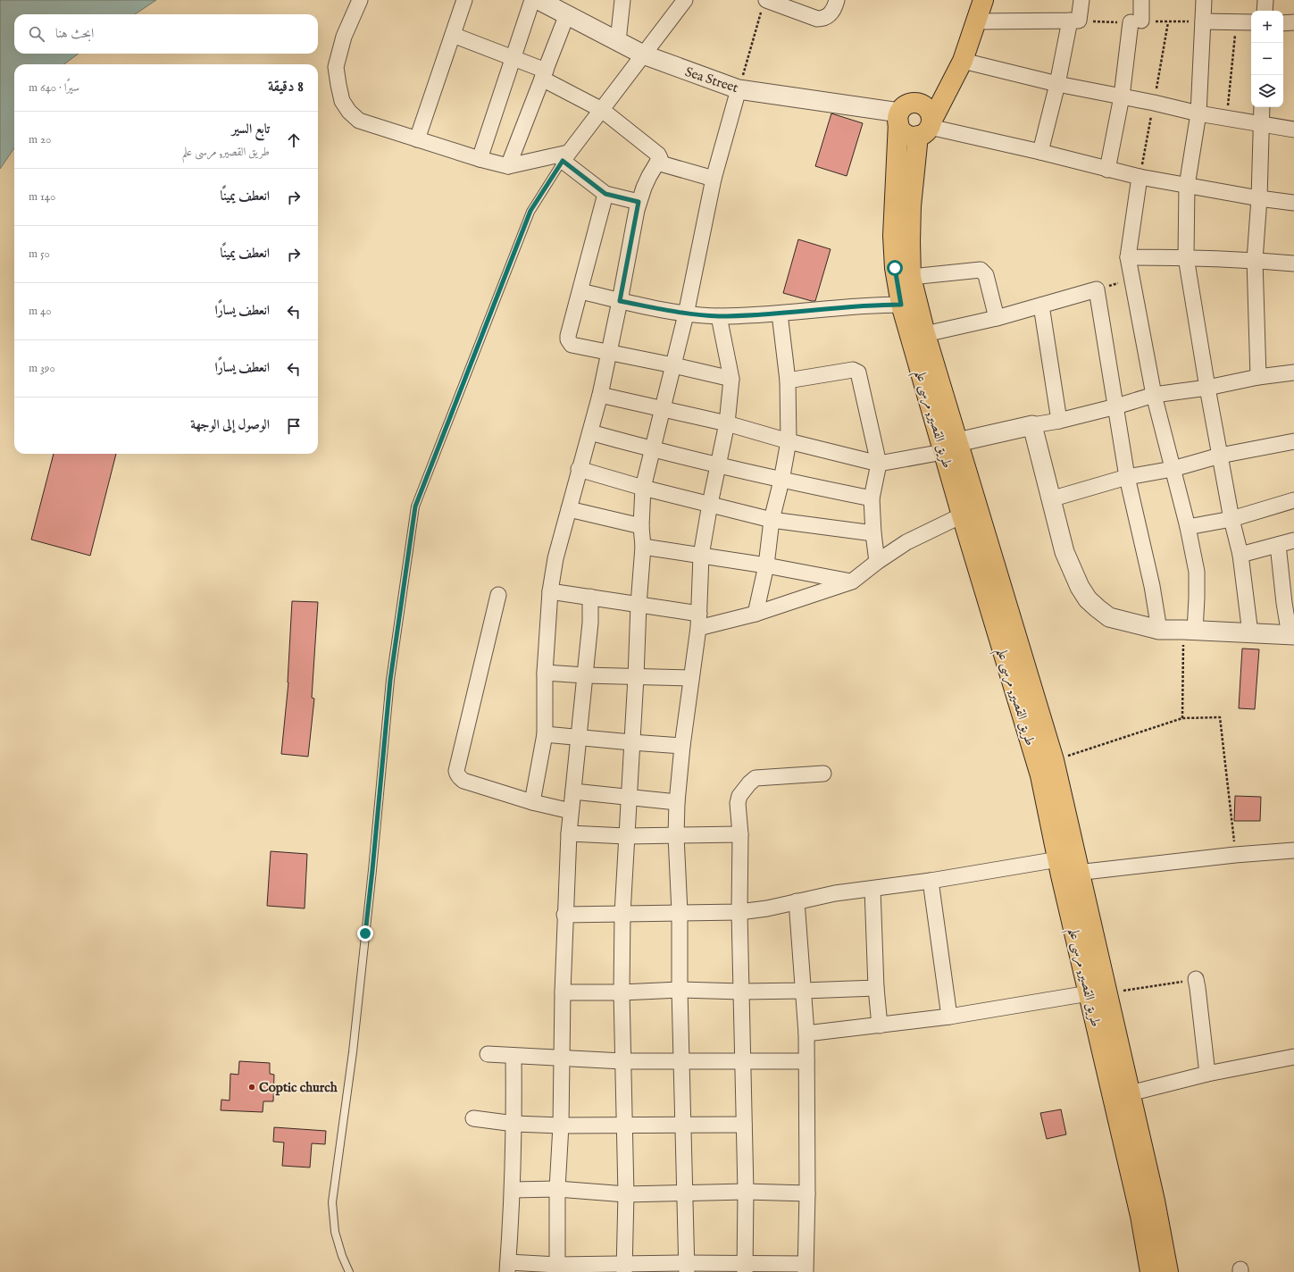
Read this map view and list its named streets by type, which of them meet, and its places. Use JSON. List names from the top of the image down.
{
  "streets": {
    "main road": ["طريق القصير, مرسى علم"],
    "street": ["Sea Street"]
  },
  "crossings": [
    ["Sea Street", "طريق القصير, مرسى علم"]
  ],
  "places": ["Coptic church"],
  "page": {
    "map_buttons": ["+", "−"],
    "search": "ابحث هنا",
    "heading": ["8 دقيقة", "سيرًا · 640 m"],
    "list": [
      ["تابع السير", "طريق القصير, مرسى علم", "20 m"],
      ["انعطف يمينًا", "140 m"],
      ["انعطف يمينًا", "50 m"],
      ["انعطف يسارًا", "40 m"],
      ["انعطف يسارًا", "390 m"],
      "الوصول إلى الوجهة"
    ]
  }
}
